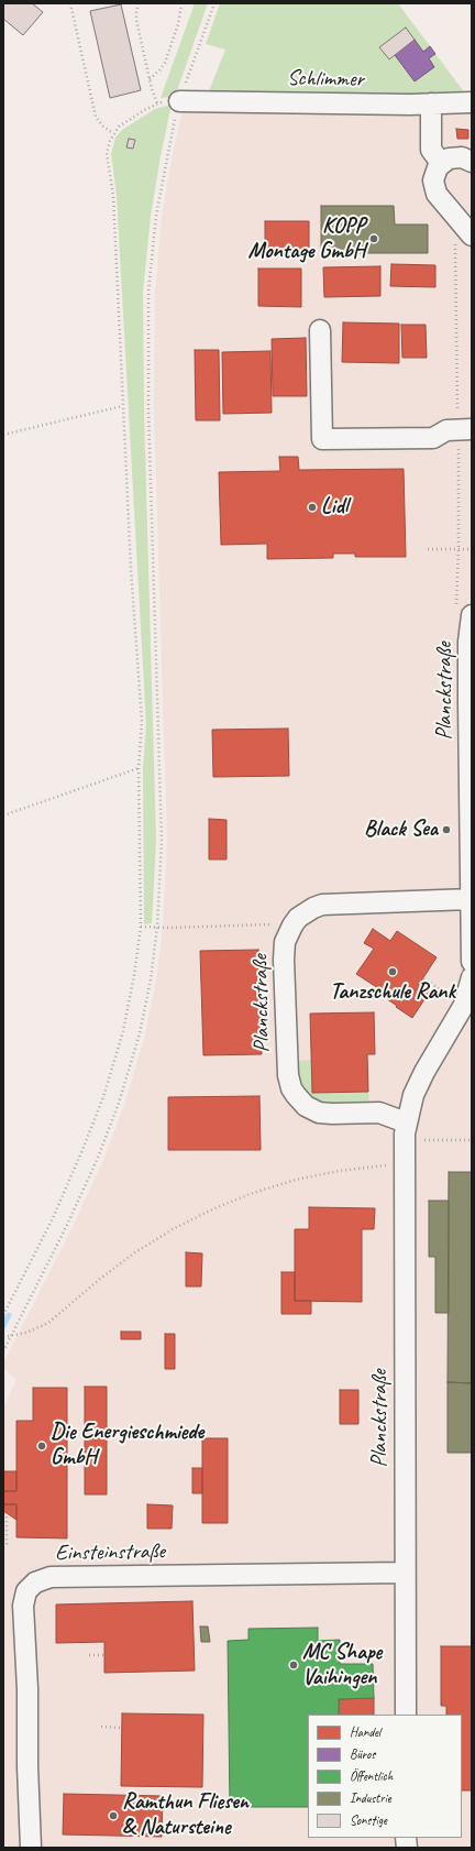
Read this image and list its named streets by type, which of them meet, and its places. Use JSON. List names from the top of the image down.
{
  "streets": {
    "street": ["Schlimmer", "Planckstraße", "Einsteinstraße"]
  },
  "crossings": [
    ["Planckstraße", "Einsteinstraße"]
  ],
  "places": [
    "KOPP Montage GmbH",
    "Lidl",
    "Black Sea",
    "Tanzschule Rank",
    "Die Energieschmiede GmbH",
    "MC Shape Vaihingen",
    "Ramthun Fliesen & Natursteine"
  ],
  "legend": [
    "Handel",
    "Büros",
    "Öffentlich",
    "Industrie",
    "Sonstige"
  ]
}
